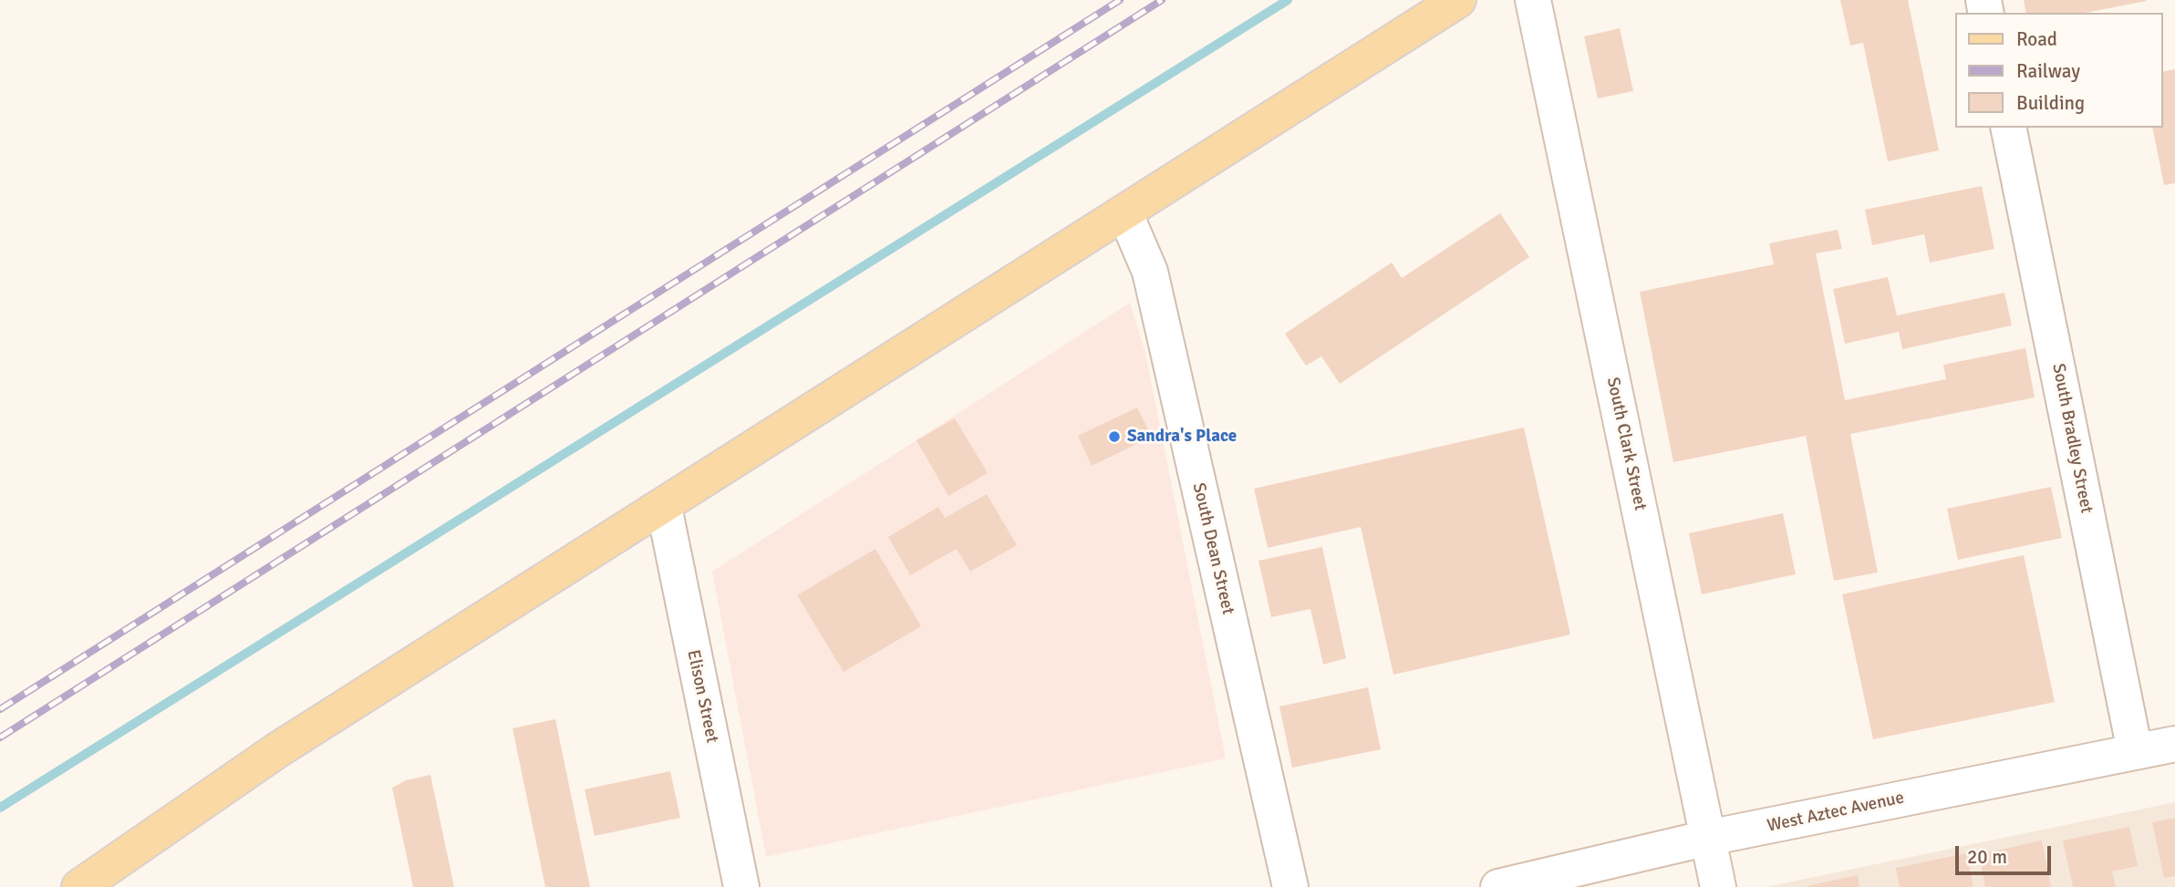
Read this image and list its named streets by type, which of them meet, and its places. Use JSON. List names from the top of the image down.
{
  "streets": {
    "street": [
      "South Bradley Street",
      "South Clark Street",
      "South Dean Street",
      "Elison Street",
      "West Aztec Avenue"
    ]
  },
  "crossings": [
    ["South Bradley Street", "West Aztec Avenue"],
    ["South Clark Street", "West Aztec Avenue"]
  ],
  "places": ["Sandra's Place"],
  "legend": ["Road", "Railway", "Building"],
  "scale_bar": "20 m"
}
